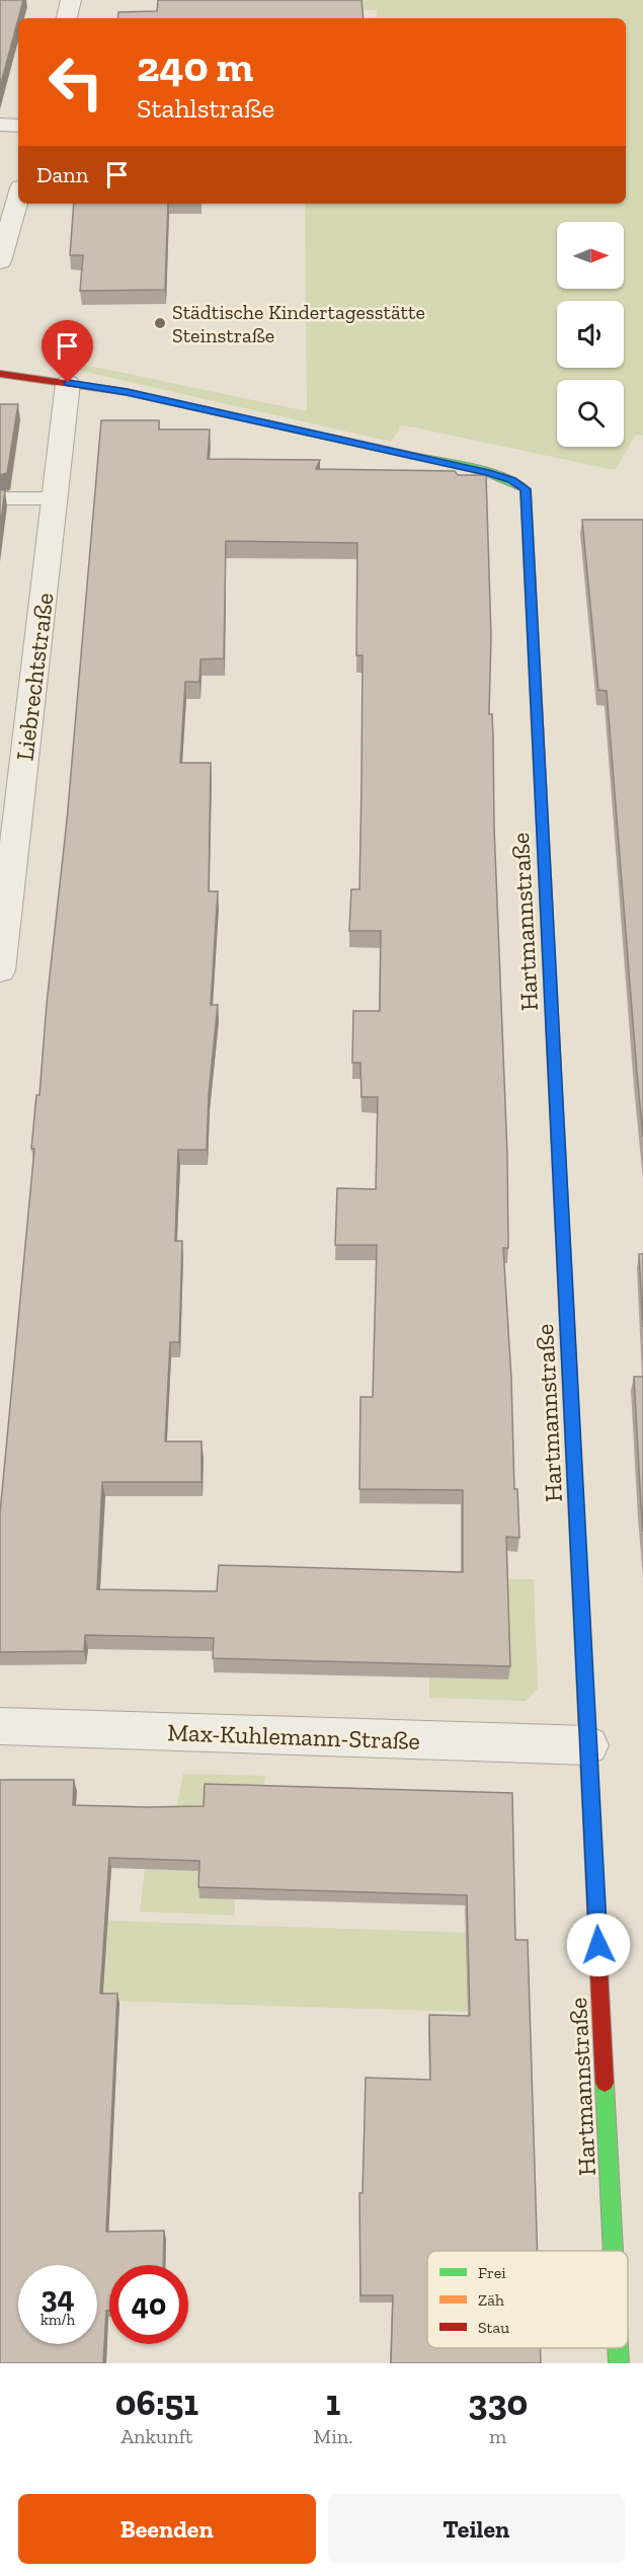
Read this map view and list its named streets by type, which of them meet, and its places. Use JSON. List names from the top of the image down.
{
  "streets": {
    "street": ["Liebrechtstraße", "Hartmannstraße", "Max-Kuhlemann-Straße"]
  },
  "crossings": [
    ["Liebrechtstraße", "Hartmannstraße"],
    ["Hartmannstraße", "Max-Kuhlemann-Straße"]
  ],
  "places": ["Städtische Kindertagesstätte Steinstraße"],
  "legend": ["Frei", "Zäh", "Stau"],
  "north": "right",
  "page": {
    "turn": ["240 m", "Stahlstraße"],
    "then": "Dann",
    "speed": "34 km/h",
    "limit": "40",
    "eta": [
      "06:51",
      "Ankunft",
      "1",
      "Min.",
      "330",
      "m"
    ],
    "buttons": ["Beenden", "Teilen"]
  }
}
